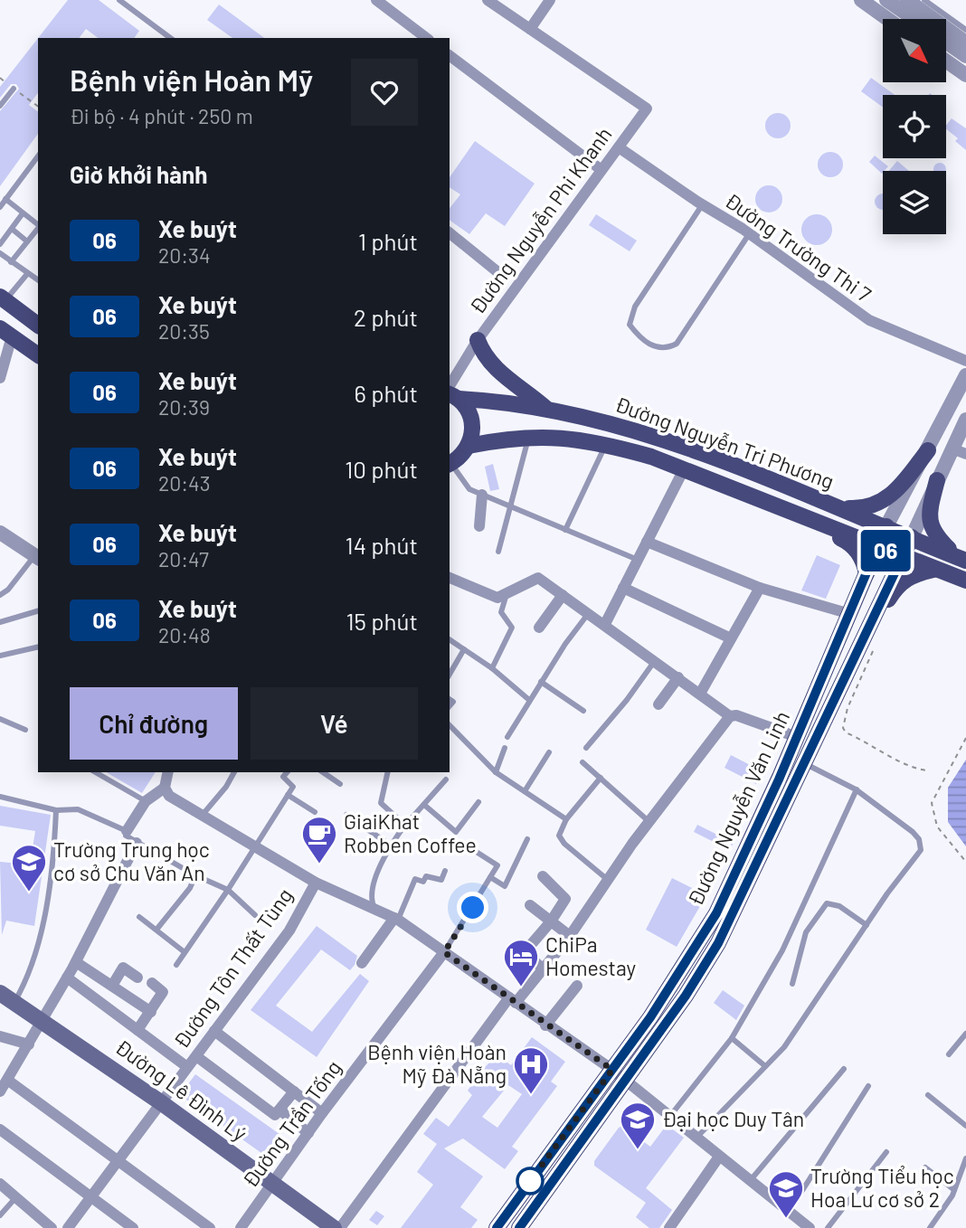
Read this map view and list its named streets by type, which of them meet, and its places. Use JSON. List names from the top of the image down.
{
  "streets": {
    "main road": ["Đường Nguyễn Tri Phương", "Đường Nguyễn Văn Linh", "Đường Lê Đình Lý"],
    "street": [
      "Đường Nguyễn Phi Khanh",
      "Đường Trường Thi 7",
      "Đường Tôn Thất Tùng",
      "Đường Trần Tống"
    ]
  },
  "crossings": [
    ["Đường Nguyễn Phi Khanh", "Đường Trường Thi 7"],
    ["Đường Nguyễn Phi Khanh", "Đường Nguyễn Tri Phương"],
    ["Đường Nguyễn Tri Phương", "Đường Nguyễn Văn Linh"],
    ["Đường Tôn Thất Tùng", "Đường Lê Đình Lý"],
    ["Đường Lê Đình Lý", "Đường Trần Tống"]
  ],
  "places": {
    "cafe": ["GiaiKhat Robben Coffee"],
    "school or university": ["Trường Trung học cơ sở Chu Văn An", "Đại học Duy Tân", "Trường Tiểu học Hoa Lư cơ sở 2"],
    "hotel": ["ChiPa Homestay"],
    "hospital": ["Bệnh viện Hoàn Mỹ Đà Nẵng"]
  },
  "lines": ["bus line 06"],
  "north": "bottom right",
  "page": {
    "on_map": "06",
    "heading": [
      ["Bệnh viện Hoàn Mỹ", "Đi bộ · 4 phút · 250 m"],
      "Giờ khởi hành"
    ],
    "list": [
      {
        "mark": "06",
        "name": "Xe buýt",
        "note": "20:34",
        "value": "1 phút"
      },
      {
        "mark": "06",
        "name": "Xe buýt",
        "note": "20:35",
        "value": "2 phút"
      },
      {
        "mark": "06",
        "name": "Xe buýt",
        "note": "20:39",
        "value": "6 phút"
      },
      {
        "mark": "06",
        "name": "Xe buýt",
        "note": "20:43",
        "value": "10 phút"
      },
      {
        "mark": "06",
        "name": "Xe buýt",
        "note": "20:47",
        "value": "14 phút"
      },
      {
        "mark": "06",
        "name": "Xe buýt",
        "note": "20:48",
        "value": "15 phút"
      }
    ],
    "buttons": ["Chỉ đường", "Vé"]
  }
}
